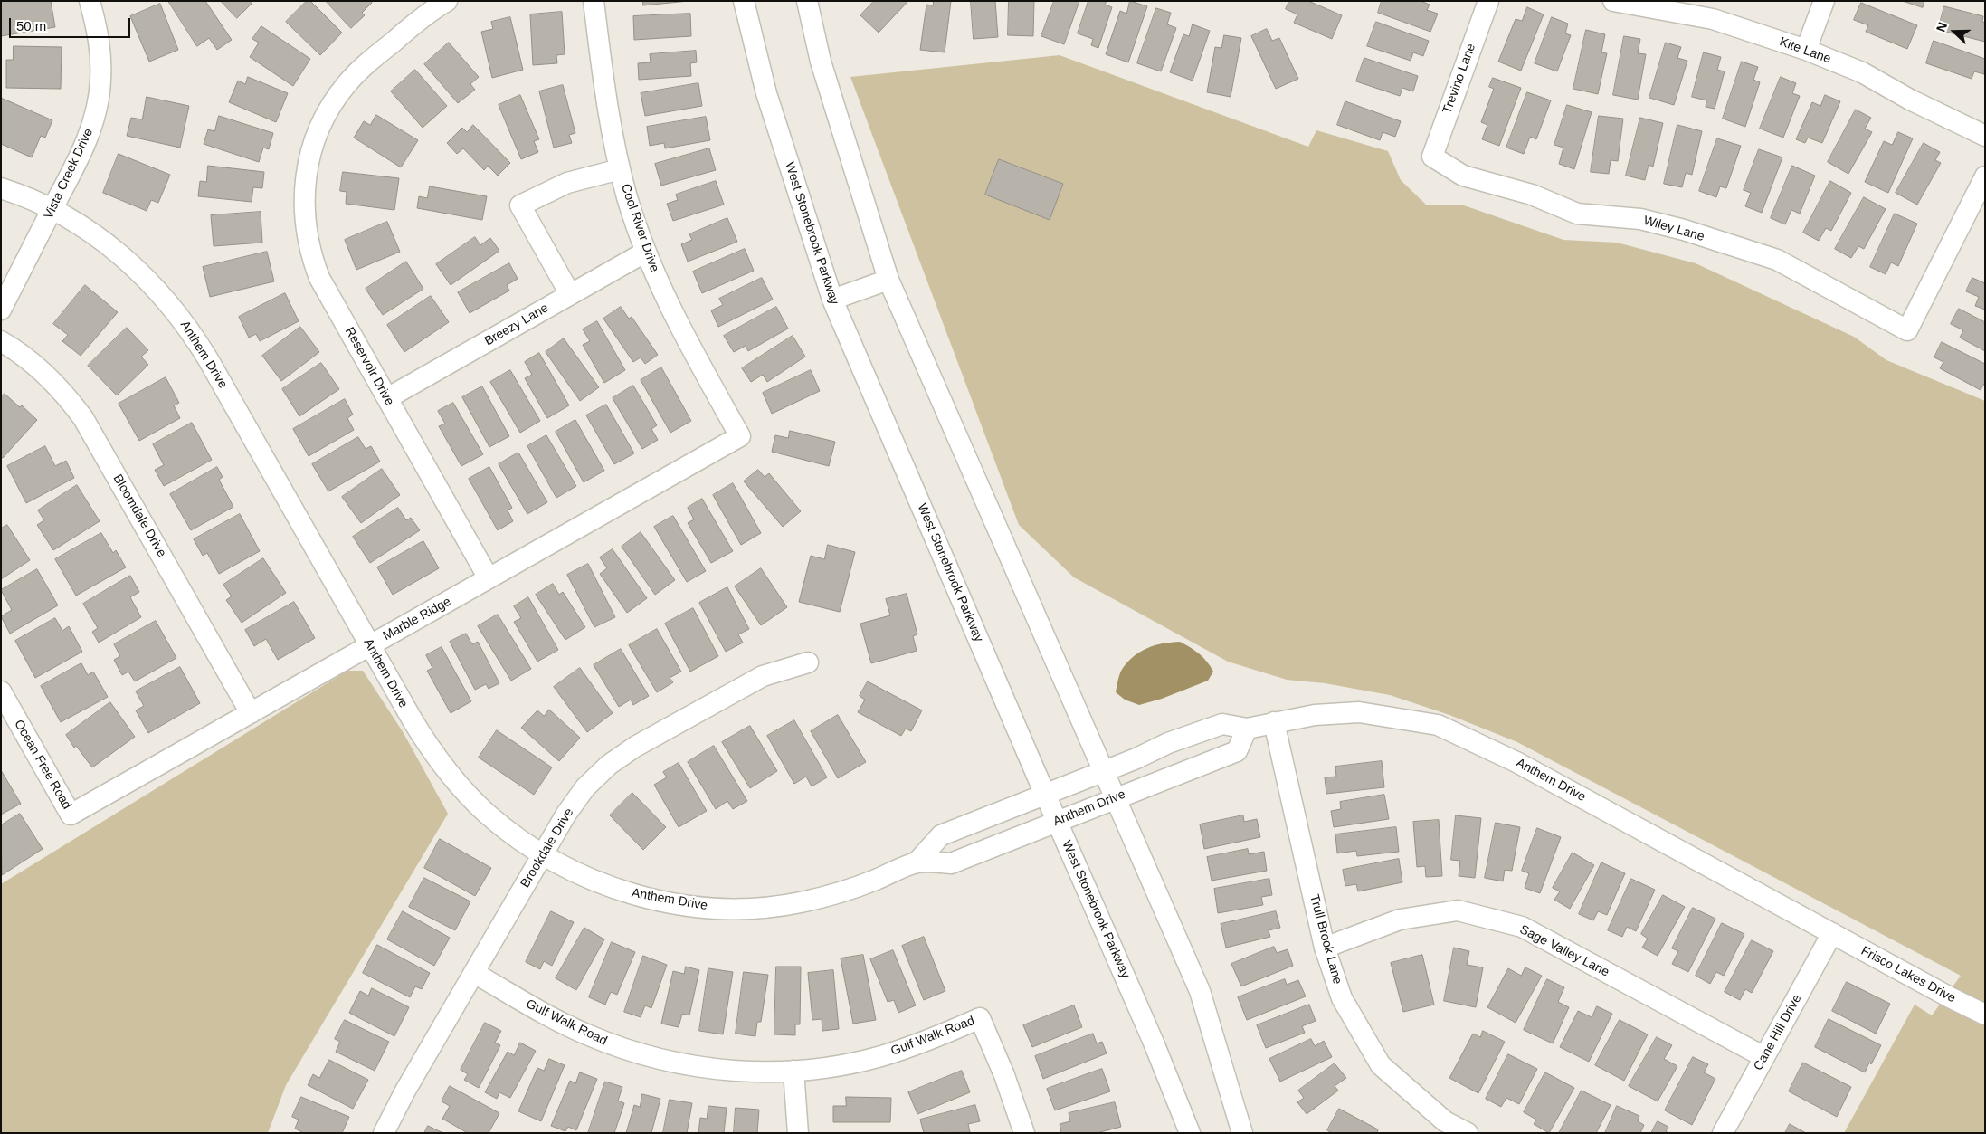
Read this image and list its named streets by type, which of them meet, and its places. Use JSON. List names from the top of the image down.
{
  "streets": {
    "street": [
      "Kite Lane",
      "Trevino Lane",
      "Vista Creek Drive",
      "Cool River Drive",
      "Wiley Lane",
      "West Stonebrook Parkway",
      "Breezy Lane",
      "Anthem Drive",
      "Reservoir Drive",
      "Bloomdale Drive",
      "Marble Ridge",
      "Ocean Free Road",
      "Brookdale Drive",
      "Trull Brook Lane",
      "Sage Valley Lane",
      "Frisco Lakes Drive",
      "Gulf Walk Road",
      "Cane Hill Drive"
    ]
  },
  "crossings": [
    ["Trevino Lane", "Wiley Lane"],
    ["Vista Creek Drive", "Anthem Drive"],
    ["Cool River Drive", "Breezy Lane"],
    ["Cool River Drive", "Marble Ridge"],
    ["West Stonebrook Parkway", "Anthem Drive"],
    ["Breezy Lane", "Reservoir Drive"],
    ["Anthem Drive", "Marble Ridge"],
    ["Anthem Drive", "Brookdale Drive"],
    ["Anthem Drive", "Trull Brook Lane"],
    ["Anthem Drive", "Frisco Lakes Drive"],
    ["Anthem Drive", "Cane Hill Drive"],
    ["Reservoir Drive", "Marble Ridge"],
    ["Bloomdale Drive", "Marble Ridge"],
    ["Marble Ridge", "Ocean Free Road"],
    ["Brookdale Drive", "Gulf Walk Road"],
    ["Trull Brook Lane", "Sage Valley Lane"],
    ["Sage Valley Lane", "Cane Hill Drive"],
    ["Frisco Lakes Drive", "Cane Hill Drive"]
  ],
  "scale_bar": "50 m",
  "north": "left"
}
